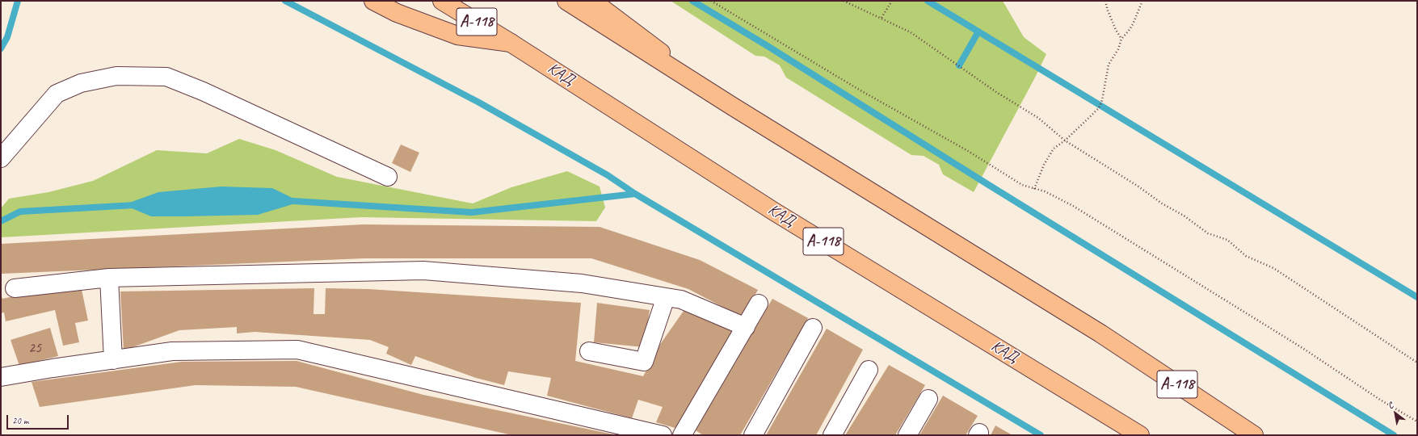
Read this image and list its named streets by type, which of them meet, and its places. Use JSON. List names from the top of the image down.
{
  "streets": {
    "main road": ["А-118", "КАД"]
  },
  "house_numbers": ["25"],
  "scale_bar": "20 m",
  "north": "top left"
}
